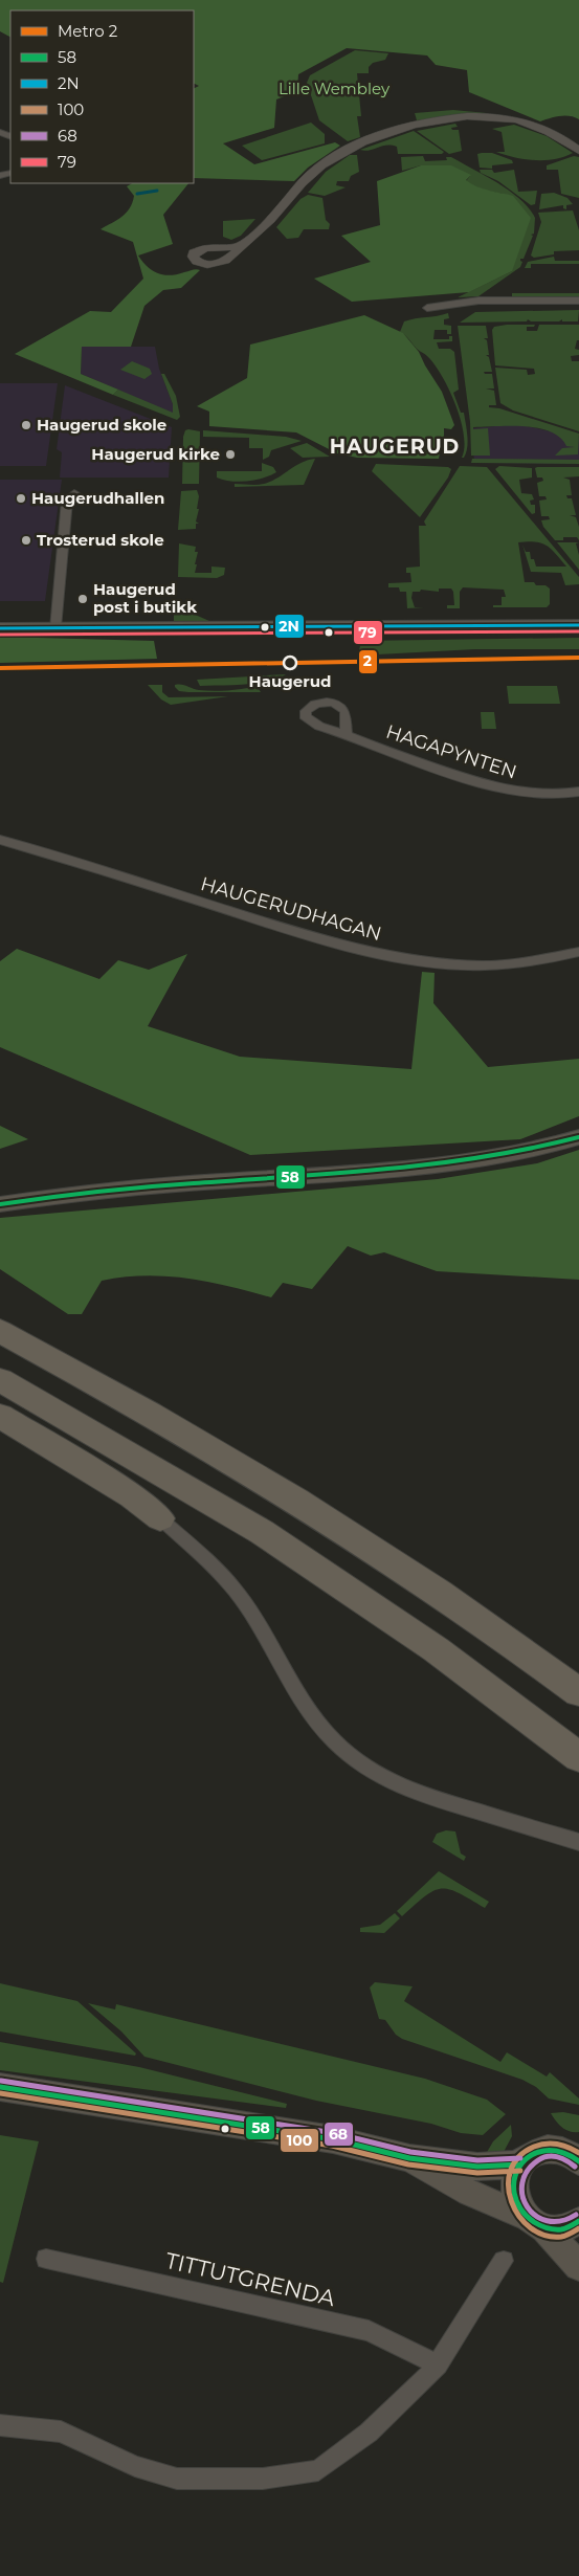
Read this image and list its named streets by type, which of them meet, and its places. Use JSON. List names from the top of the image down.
{
  "streets": {
    "street": ["HAGAPYNTEN", "HAUGERUDHAGAN", "TITTUTGRENDA"]
  },
  "districts": ["HAUGERUD"],
  "parks": ["Lille Wembley"],
  "places": [
    "Haugerud skole",
    "Haugerud kirke",
    "Haugerudhallen",
    "Trosterud skole",
    "Haugerud post i butikk",
    "Haugerud"
  ],
  "lines": [
    "transit line 2N",
    "transit line 79",
    "metro line 2",
    "transit line 58",
    "transit line 68",
    "transit line 100"
  ],
  "legend": [
    "Metro 2",
    "58",
    "2N",
    "100",
    "68",
    "79"
  ]
}
